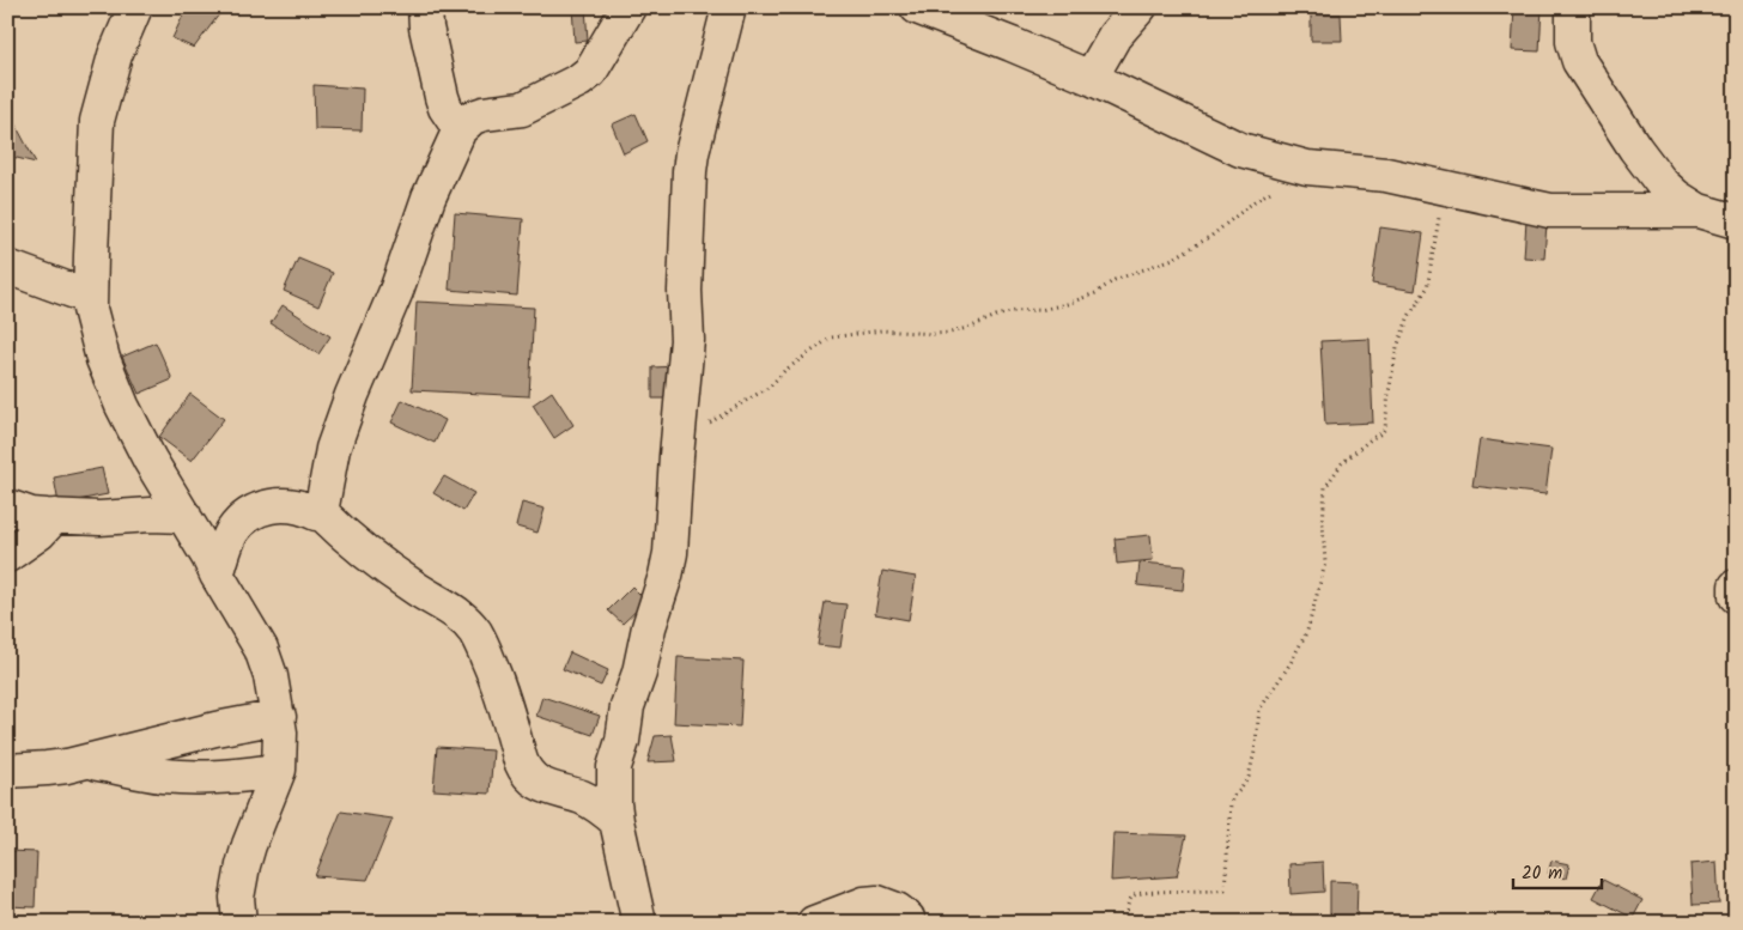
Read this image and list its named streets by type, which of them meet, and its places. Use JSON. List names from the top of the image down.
{
  "scale_bar": "20 m"
}
